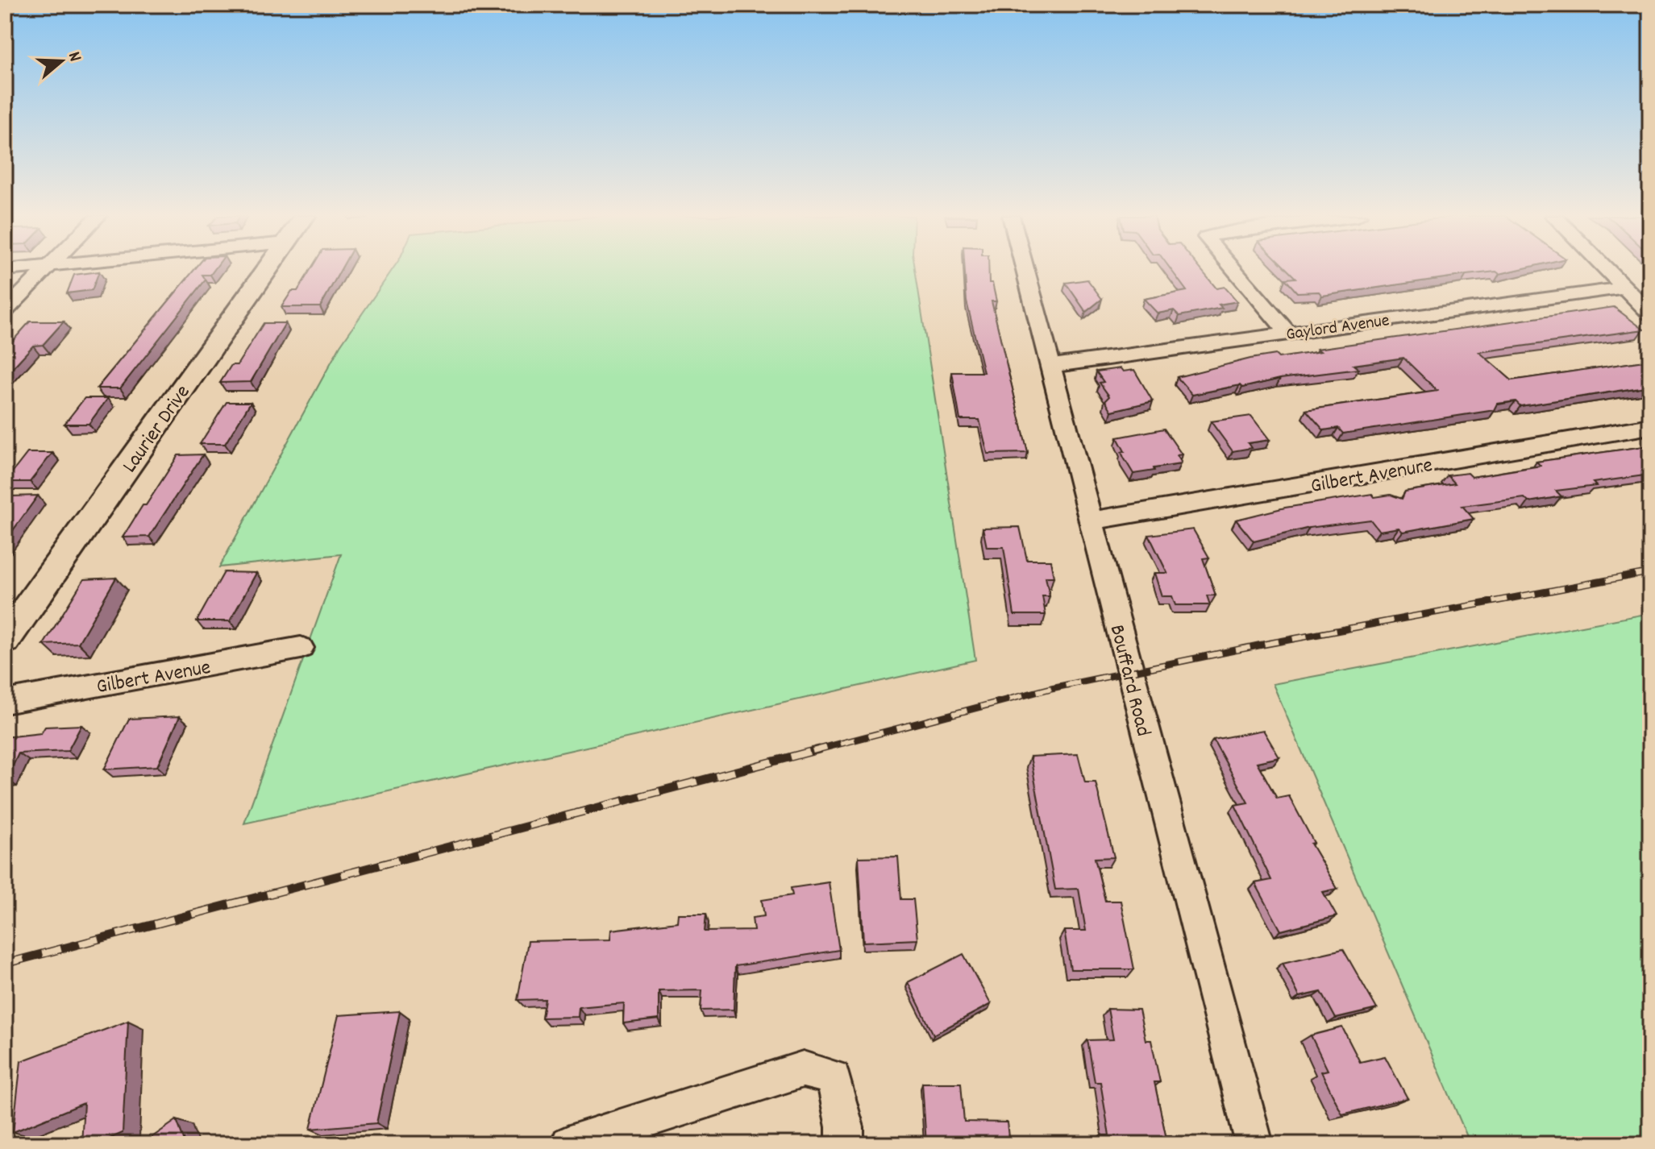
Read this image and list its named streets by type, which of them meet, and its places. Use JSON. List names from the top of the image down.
{
  "streets": {
    "street": [
      "Gaylord Avenue",
      "Laurier Drive",
      "Gilbert Avenure",
      "Gilbert Avenue",
      "Bouffard Road"
    ]
  },
  "crossings": [
    ["Gaylord Avenue", "Bouffard Road"],
    ["Gilbert Avenure", "Bouffard Road"]
  ],
  "north": "right"
}
